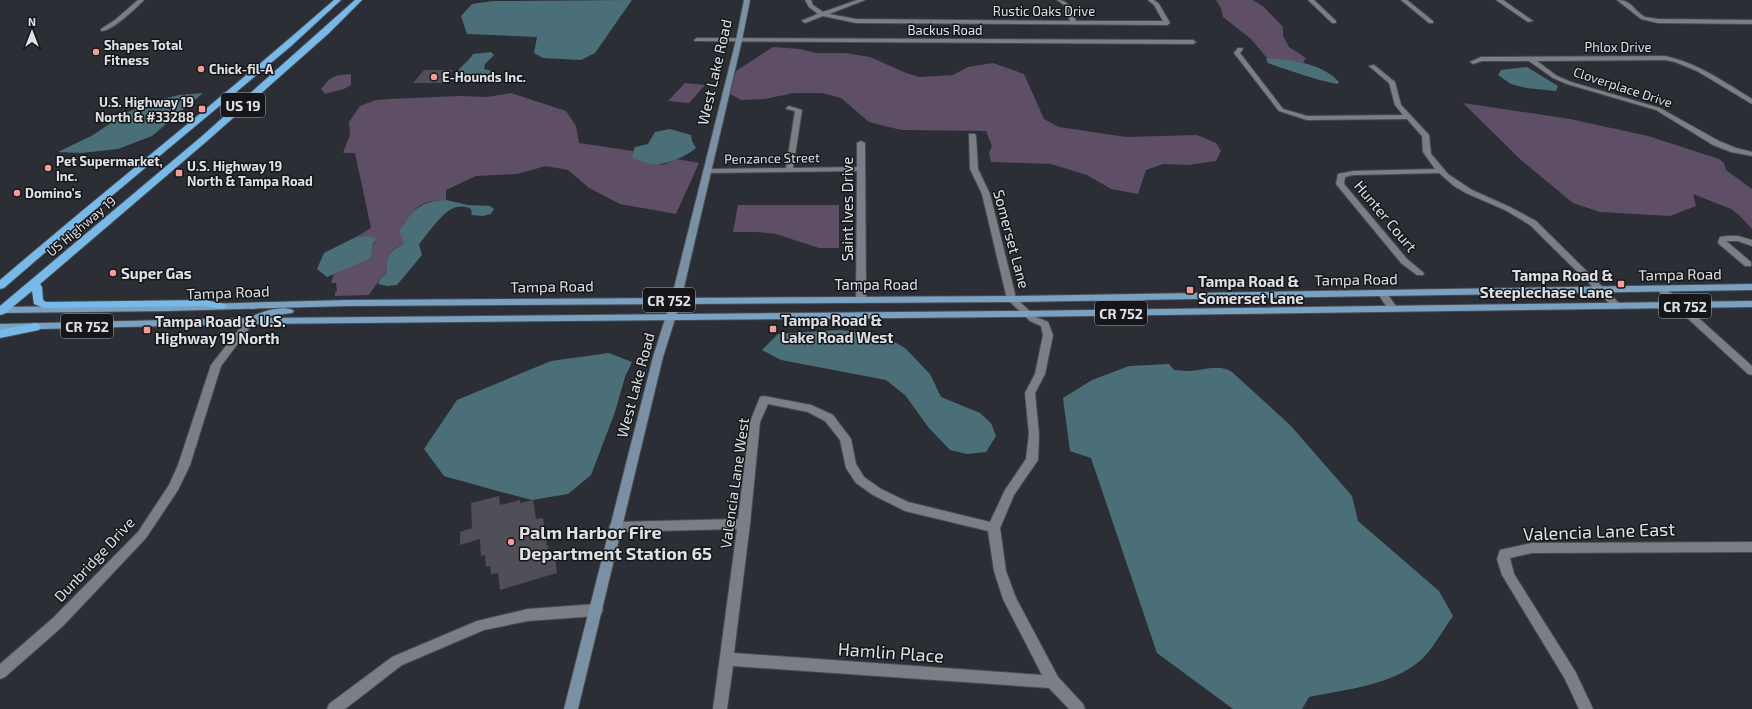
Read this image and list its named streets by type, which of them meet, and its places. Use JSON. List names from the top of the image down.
{
  "streets": {
    "highway": ["US 19", "US Highway 19"],
    "main road": ["Tampa Road", "CR 752"],
    "street": [
      "Rustic Oaks Drive",
      "Backus Road",
      "Phlox Drive",
      "West Lake Road",
      "Cloverplace Drive",
      "Penzance Street",
      "Saint Ives Drive",
      "Hunter Court",
      "Somerset Lane",
      "Valencia Lane West",
      "Valencia Lane East",
      "Dunbridge Drive",
      "Hamlin Place"
    ]
  },
  "crossings": [
    ["Backus Road", "West Lake Road"],
    ["Phlox Drive", "Cloverplace Drive"],
    ["West Lake Road", "Penzance Street"],
    ["West Lake Road", "Tampa Road"],
    ["Penzance Street", "Saint Ives Drive"],
    ["Saint Ives Drive", "Tampa Road"],
    ["US Highway 19", "Tampa Road"],
    ["Somerset Lane", "Tampa Road"],
    ["Somerset Lane", "Valencia Lane West"],
    ["Tampa Road", "Dunbridge Drive"],
    ["Valencia Lane West", "Hamlin Place"]
  ],
  "places": {
    "other": [
      "Shapes Total Fitness",
      "Chick-fil-A",
      "E-Hounds Inc.",
      "Pet Supermarket, Inc.",
      "Domino's",
      "Super Gas",
      "Palm Harbor Fire Department Station 65"
    ],
    "transit": [
      "U.S. Highway 19 North & #33288",
      "U.S. Highway 19 North & Tampa Road",
      "Tampa Road & Steeplechase Lane",
      "Tampa Road & Somerset Lane",
      "Tampa Road & Lake Road West",
      "Tampa Road & U.S. Highway 19 North"
    ]
  },
  "north": "top"
}
